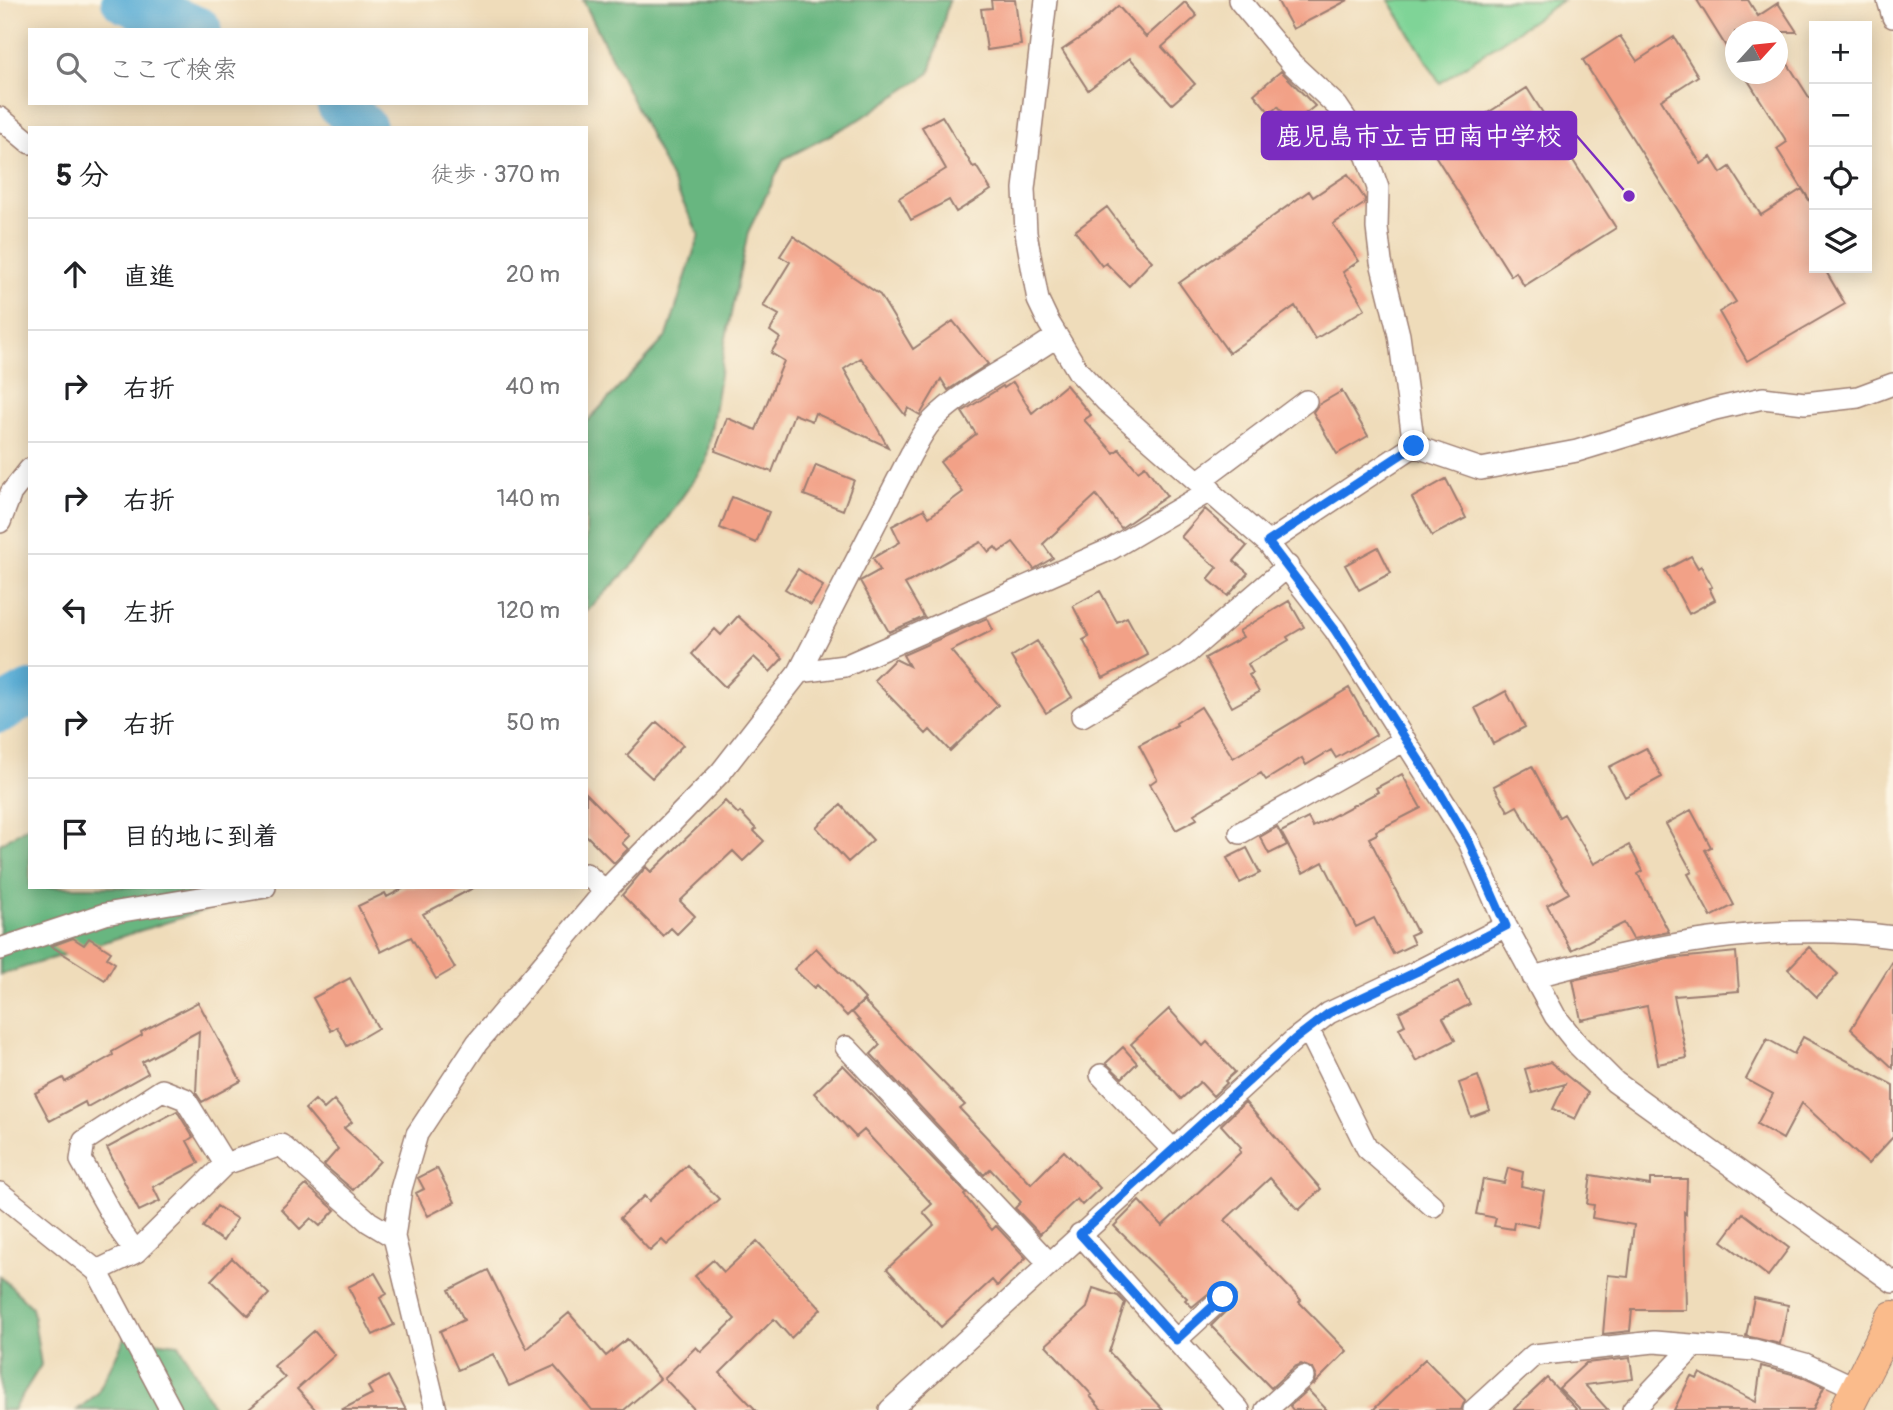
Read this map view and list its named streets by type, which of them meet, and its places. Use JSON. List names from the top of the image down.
{
  "places": ["鹿児島市立吉田南中学校"],
  "north": "top right",
  "page": {
    "map_buttons": ["+", "−"],
    "search": "ここで検索",
    "heading": ["5 分", "徒歩 · 370 m"],
    "list": [
      ["直進", "20 m"],
      ["右折", "40 m"],
      ["右折", "140 m"],
      ["左折", "120 m"],
      ["右折", "50 m"],
      "目的地に到着"
    ]
  }
}
